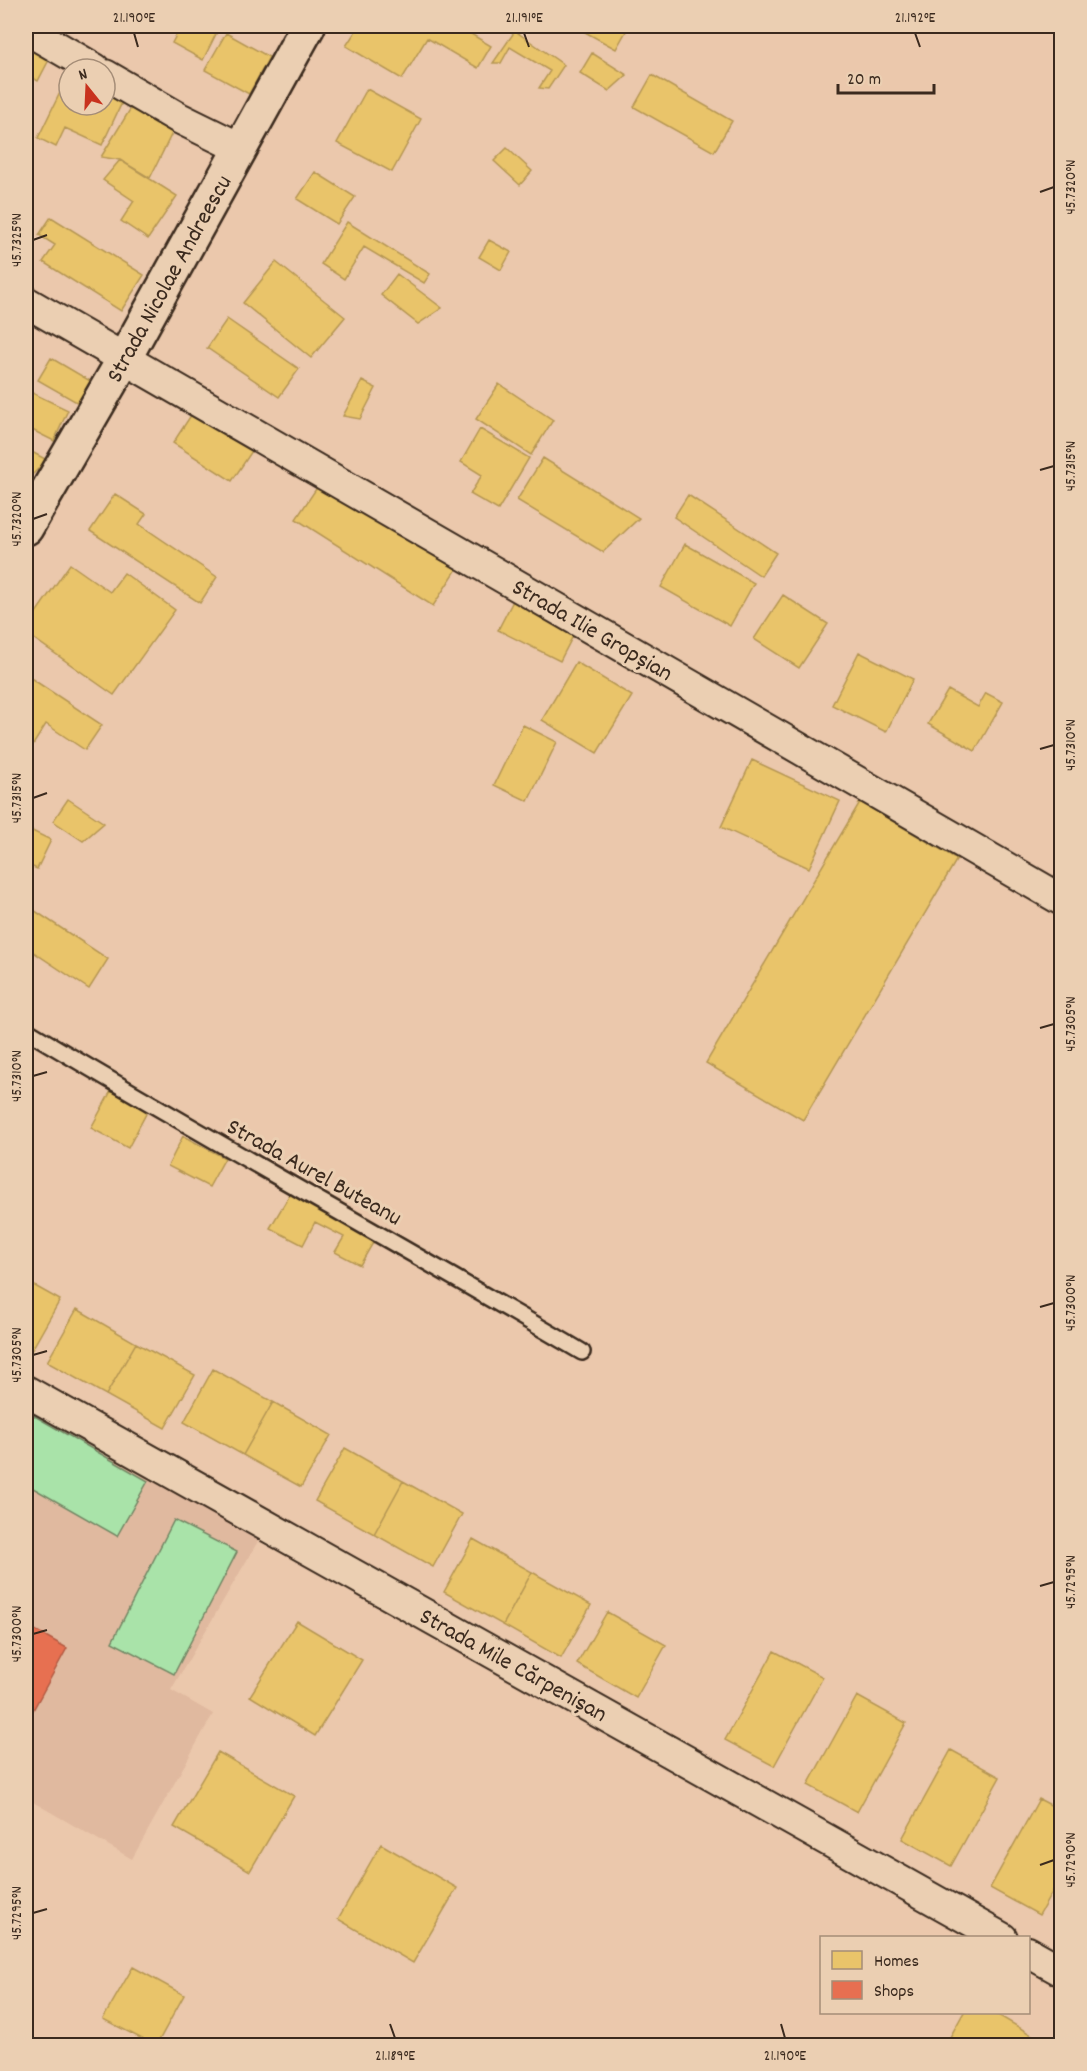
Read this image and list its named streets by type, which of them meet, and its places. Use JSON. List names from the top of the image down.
{
  "streets": {
    "main road": ["Strada Nicolae Andreescu"],
    "street": ["Strada Ilie Gropșian", "Strada Mile Cărpenișan"],
    "lane": ["Strada Aurel Buteanu"]
  },
  "crossings": [
    ["Strada Nicolae Andreescu", "Strada Ilie Gropșian"]
  ],
  "legend": ["Homes", "Shops"],
  "scale_bar": "20 m",
  "north": "top",
  "coordinates": [
    "21.190°E",
    "21.191°E",
    "21.192°E",
    "45.7320°N",
    "45.7325°N",
    "45.7315°N",
    "45.7310°N",
    "45.7305°N",
    "45.7300°N",
    "45.7295°N",
    "45.7290°N",
    "21.189°E"
  ]
}
